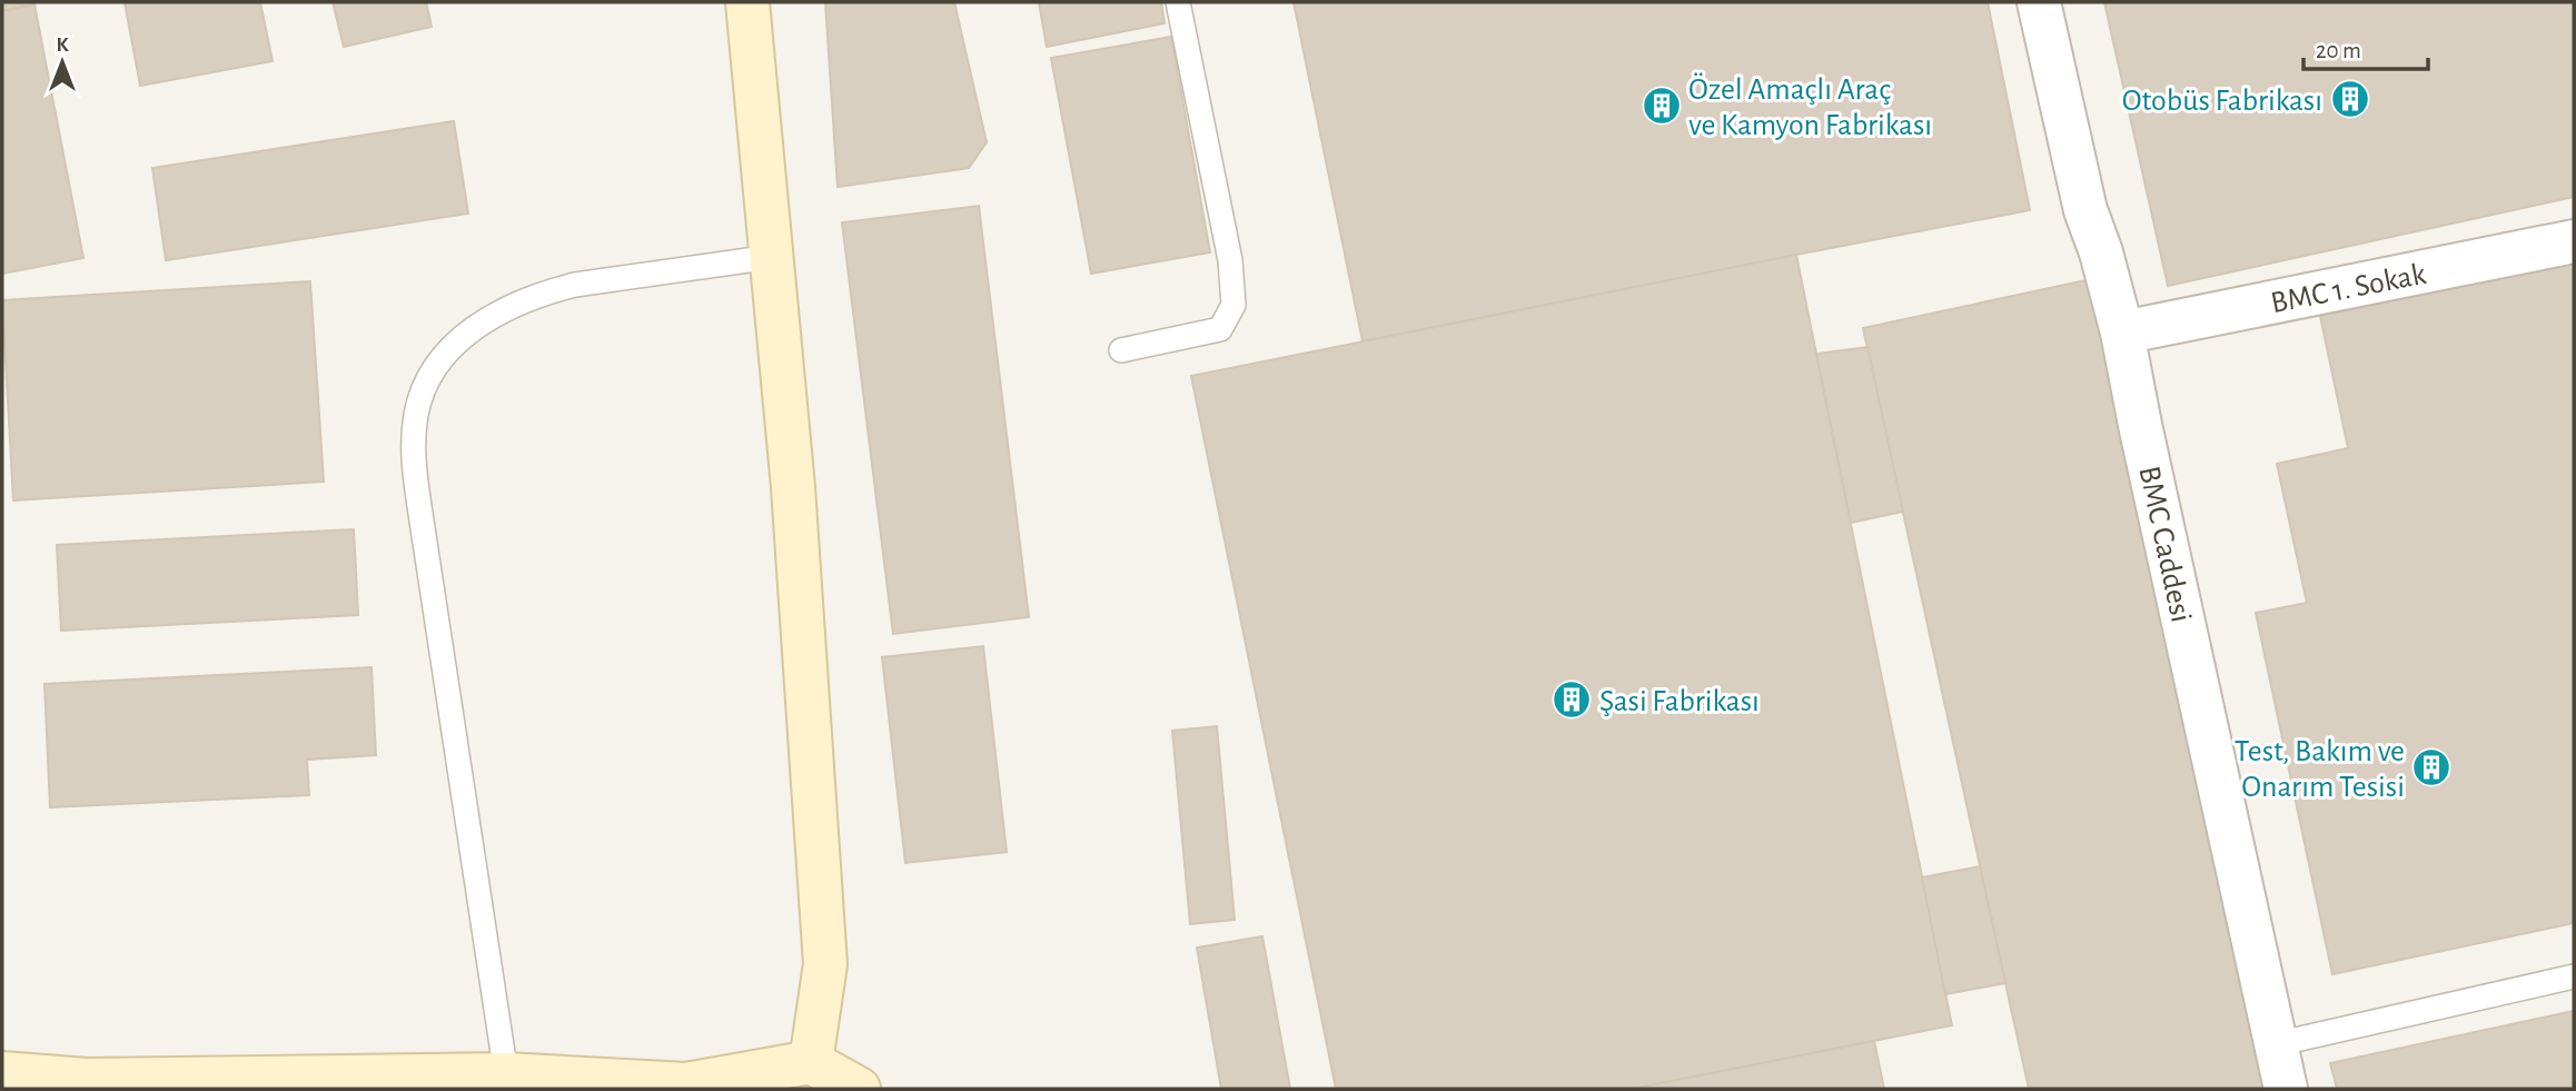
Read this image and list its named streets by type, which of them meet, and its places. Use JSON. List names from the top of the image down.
{
  "streets": {
    "street": ["BMC 1. Sokak", "BMC Caddesi"]
  },
  "crossings": [
    ["BMC 1. Sokak", "BMC Caddesi"]
  ],
  "places": {
    "building": [
      "Otobüs Fabrikası",
      "Özel Amaçlı Araç ve Kamyon Fabrikası",
      "Şasi Fabrikası",
      "Test, Bakım ve Onarım Tesisi"
    ]
  },
  "scale_bar": "20 m",
  "north": "top"
}
